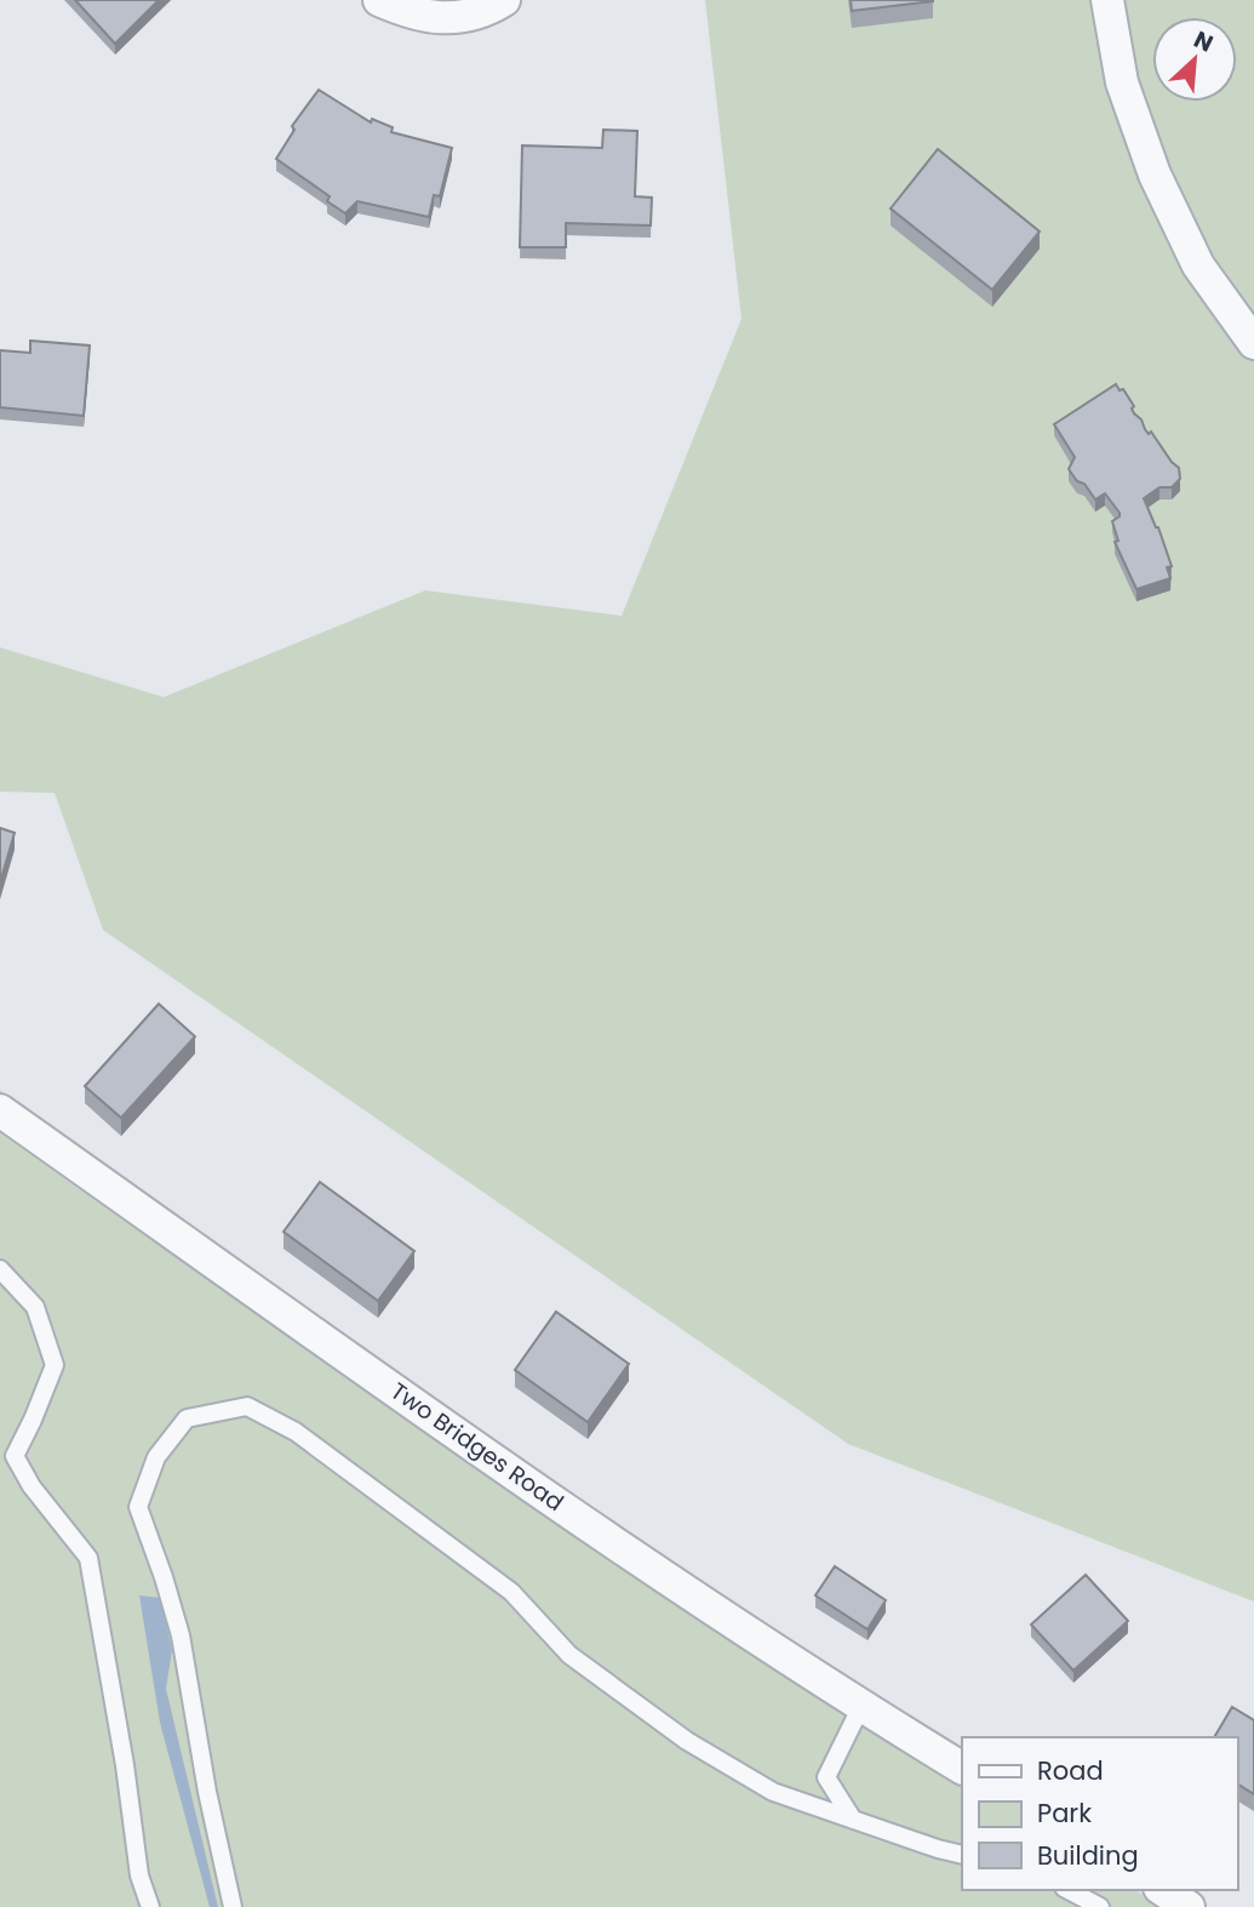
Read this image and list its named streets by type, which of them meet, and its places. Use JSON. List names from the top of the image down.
{
  "streets": {
    "street": ["Two Bridges Road"]
  },
  "legend": ["Road", "Park", "Building"],
  "north": "top right"
}
